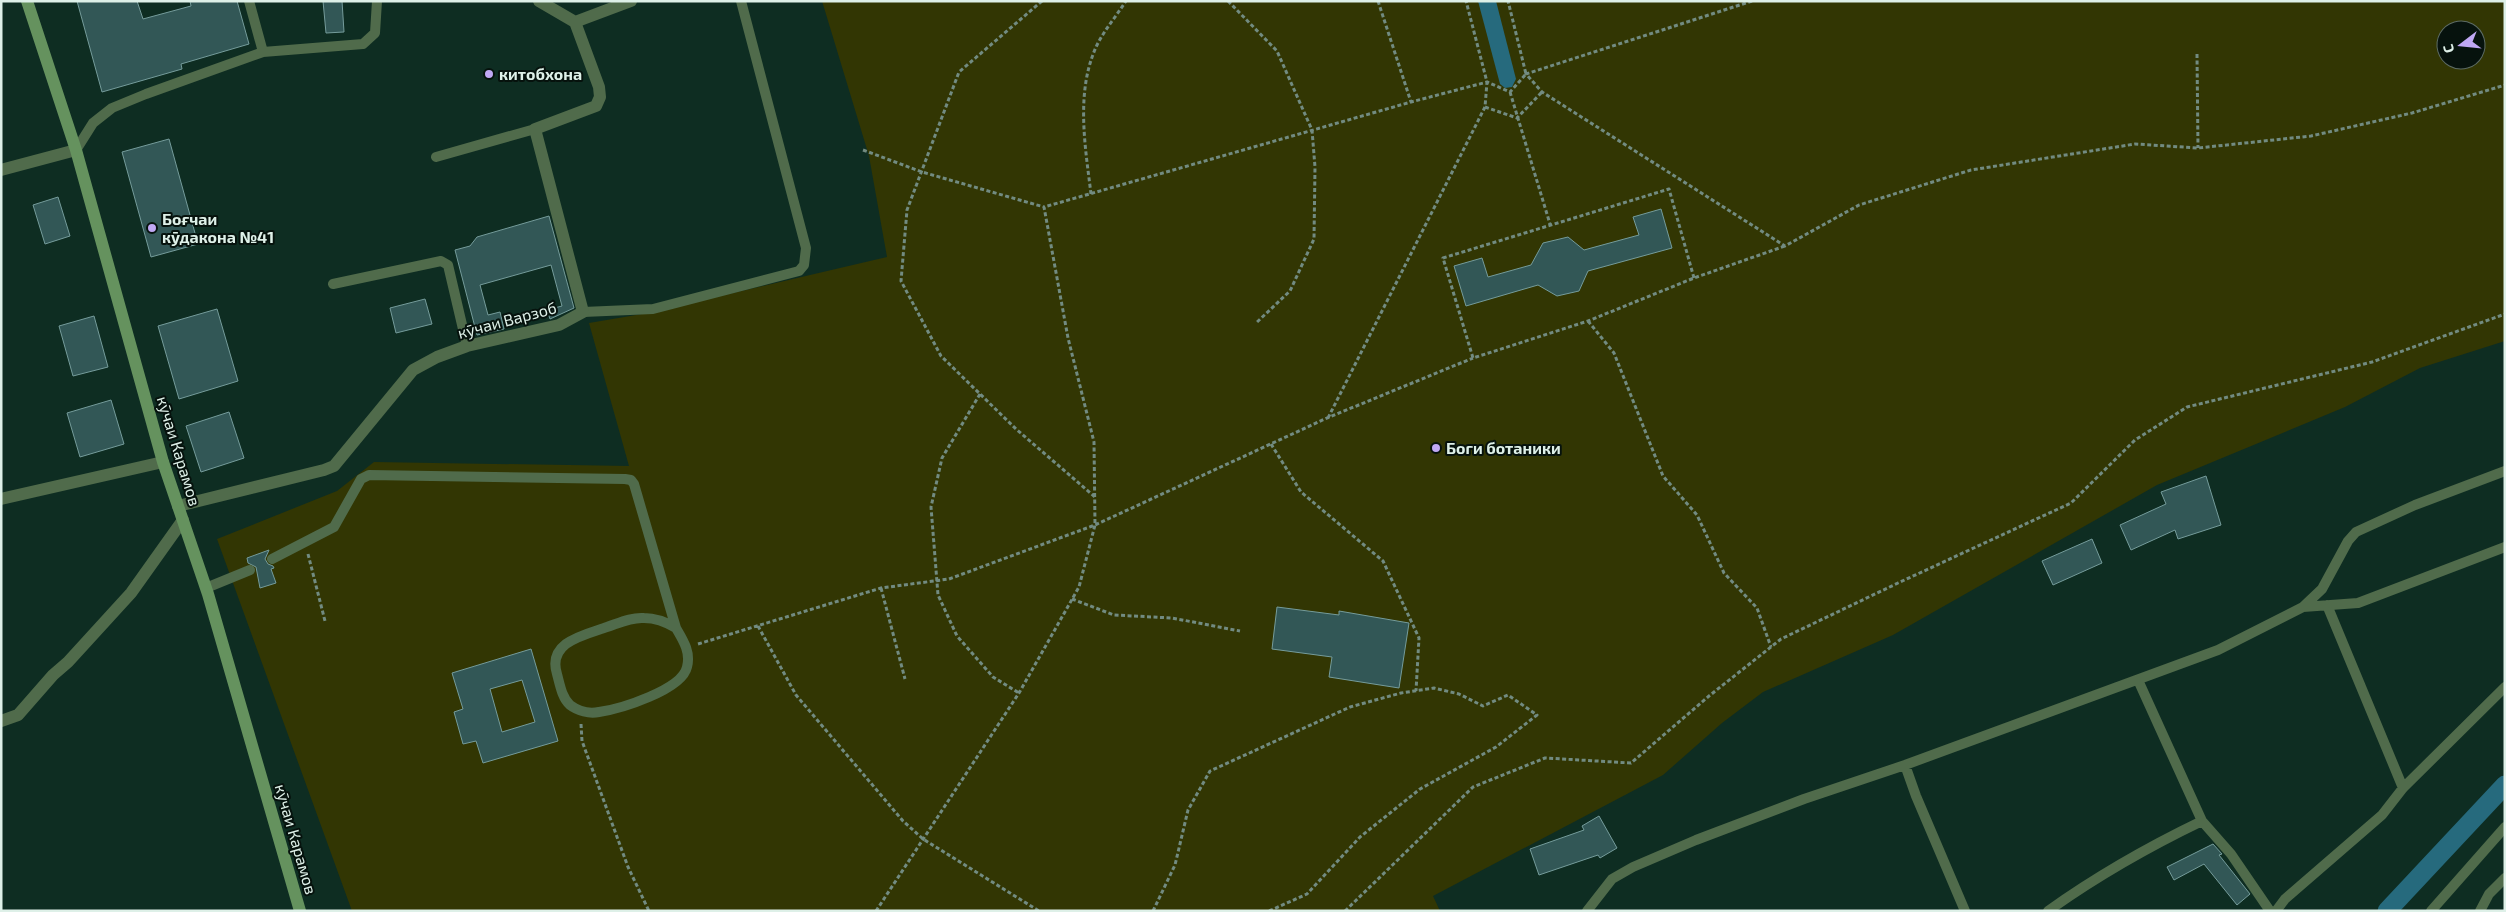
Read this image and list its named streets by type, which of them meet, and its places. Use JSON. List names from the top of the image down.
{
  "streets": {
    "main road": ["кӯчаи Карамов"],
    "street": ["кӯчаи Варзоб"]
  },
  "crossings": [
    ["кӯчаи Варзоб", "кӯчаи Карамов"]
  ],
  "places": ["китобхона", "Боғчаи кӯдакона №41", "Боги ботаники"],
  "north": "left"
}
